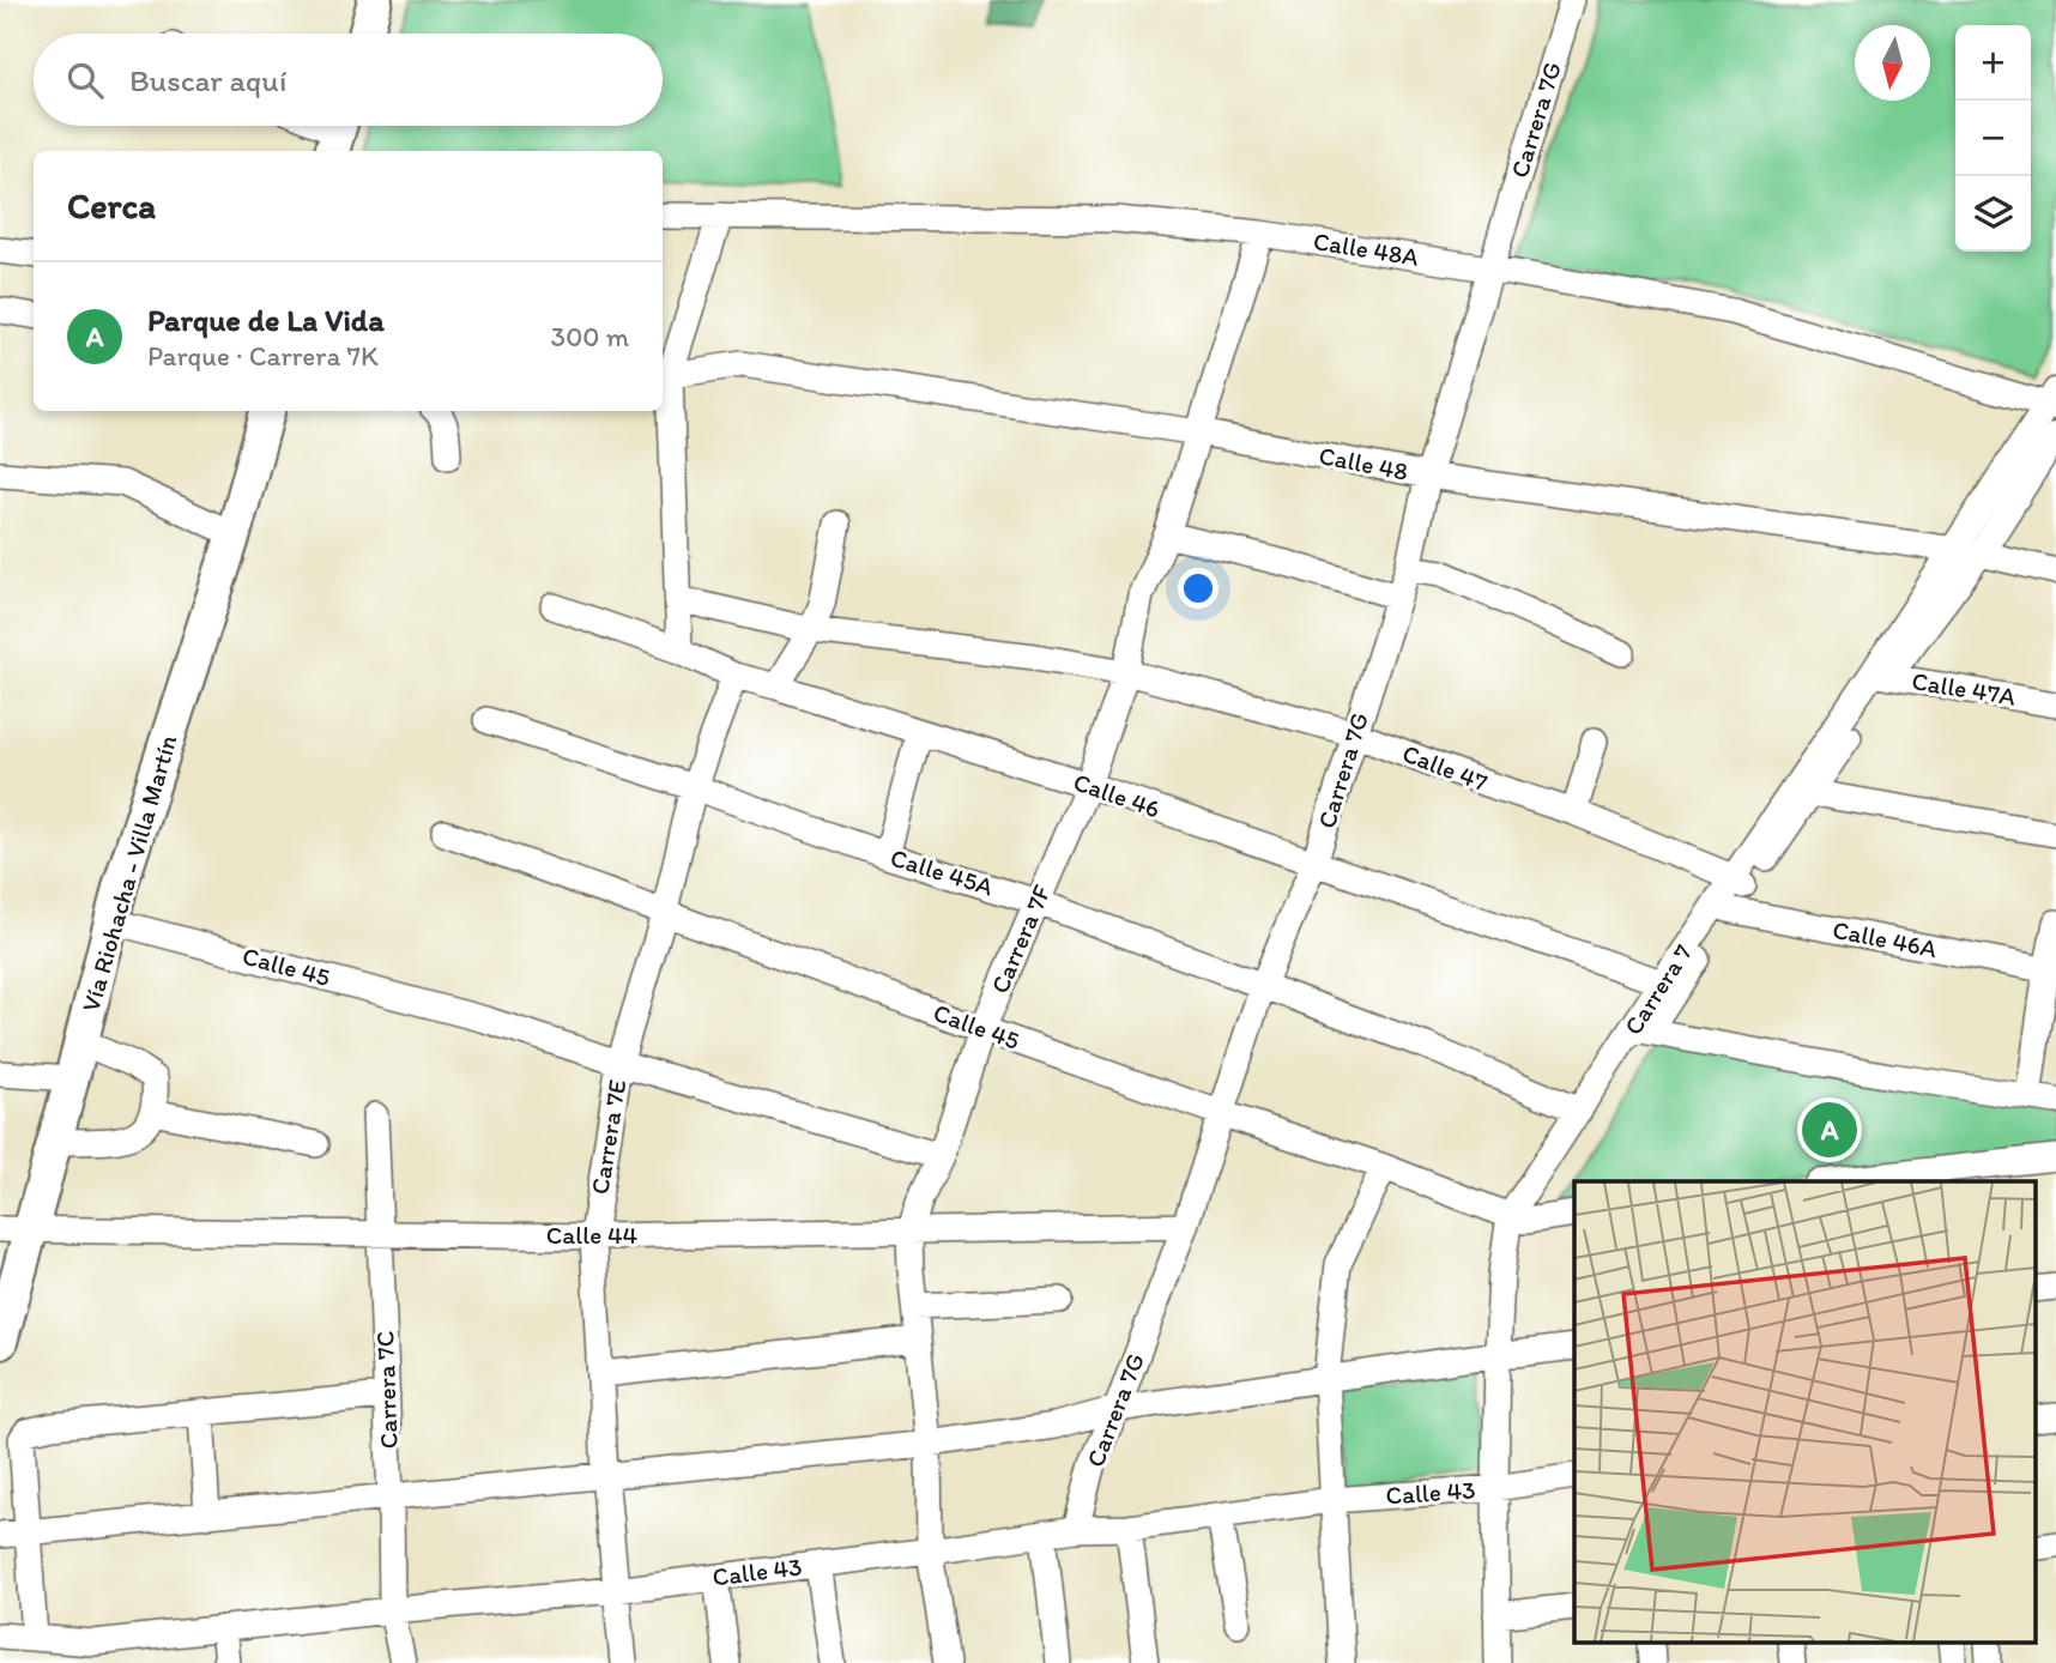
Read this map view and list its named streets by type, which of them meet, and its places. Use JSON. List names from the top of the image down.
{
  "streets": {
    "main road": ["Vía Riohacha - Villa Martín"],
    "street": [
      "Carrera 7G",
      "Calle 48A",
      "Calle 48",
      "Calle 47A",
      "Calle 47",
      "Calle 46",
      "Calle 45A",
      "Carrera 7F",
      "Calle 46A",
      "Calle 45",
      "Carrera 7",
      "Carrera 7E",
      "Calle 44",
      "Carrera 7C",
      "Calle 43"
    ]
  },
  "crossings": [
    ["Carrera 7G", "Calle 48A"],
    ["Carrera 7G", "Calle 48"],
    ["Carrera 7G", "Calle 47"],
    ["Carrera 7G", "Calle 46"],
    ["Carrera 7G", "Calle 45A"],
    ["Carrera 7G", "Calle 45"],
    ["Carrera 7G", "Calle 44"],
    ["Carrera 7G", "Calle 43"],
    ["Calle 48A", "Carrera 7F"],
    ["Calle 48A", "Carrera 7"],
    ["Calle 48", "Carrera 7F"],
    ["Calle 48", "Carrera 7"],
    ["Calle 47A", "Carrera 7"],
    ["Calle 47", "Carrera 7F"],
    ["Calle 47", "Calle 46A"],
    ["Calle 47", "Carrera 7"],
    ["Calle 46", "Carrera 7F"],
    ["Calle 46", "Carrera 7"],
    ["Calle 46", "Carrera 7E"],
    ["Calle 45A", "Carrera 7F"],
    ["Calle 45A", "Carrera 7"],
    ["Calle 45A", "Carrera 7E"],
    ["Vía Riohacha - Villa Martín", "Calle 45"],
    ["Vía Riohacha - Villa Martín", "Calle 44"],
    ["Carrera 7F", "Calle 45"],
    ["Carrera 7F", "Calle 44"],
    ["Carrera 7F", "Calle 43"],
    ["Calle 46A", "Carrera 7"],
    ["Calle 45", "Carrera 7"],
    ["Calle 45", "Carrera 7E"],
    ["Carrera 7", "Calle 43"],
    ["Carrera 7E", "Calle 44"],
    ["Carrera 7E", "Calle 43"],
    ["Calle 44", "Carrera 7C"],
    ["Carrera 7C", "Calle 43"]
  ],
  "north": "bottom",
  "page": {
    "map_buttons": ["+", "−"],
    "search": "Buscar aquí",
    "heading": "Cerca",
    "list": [
      {
        "mark": "A",
        "name": "Parque de La Vida",
        "note": "Parque · Carrera 7K",
        "value": "300 m"
      }
    ],
    "pins": "A"
  }
}
